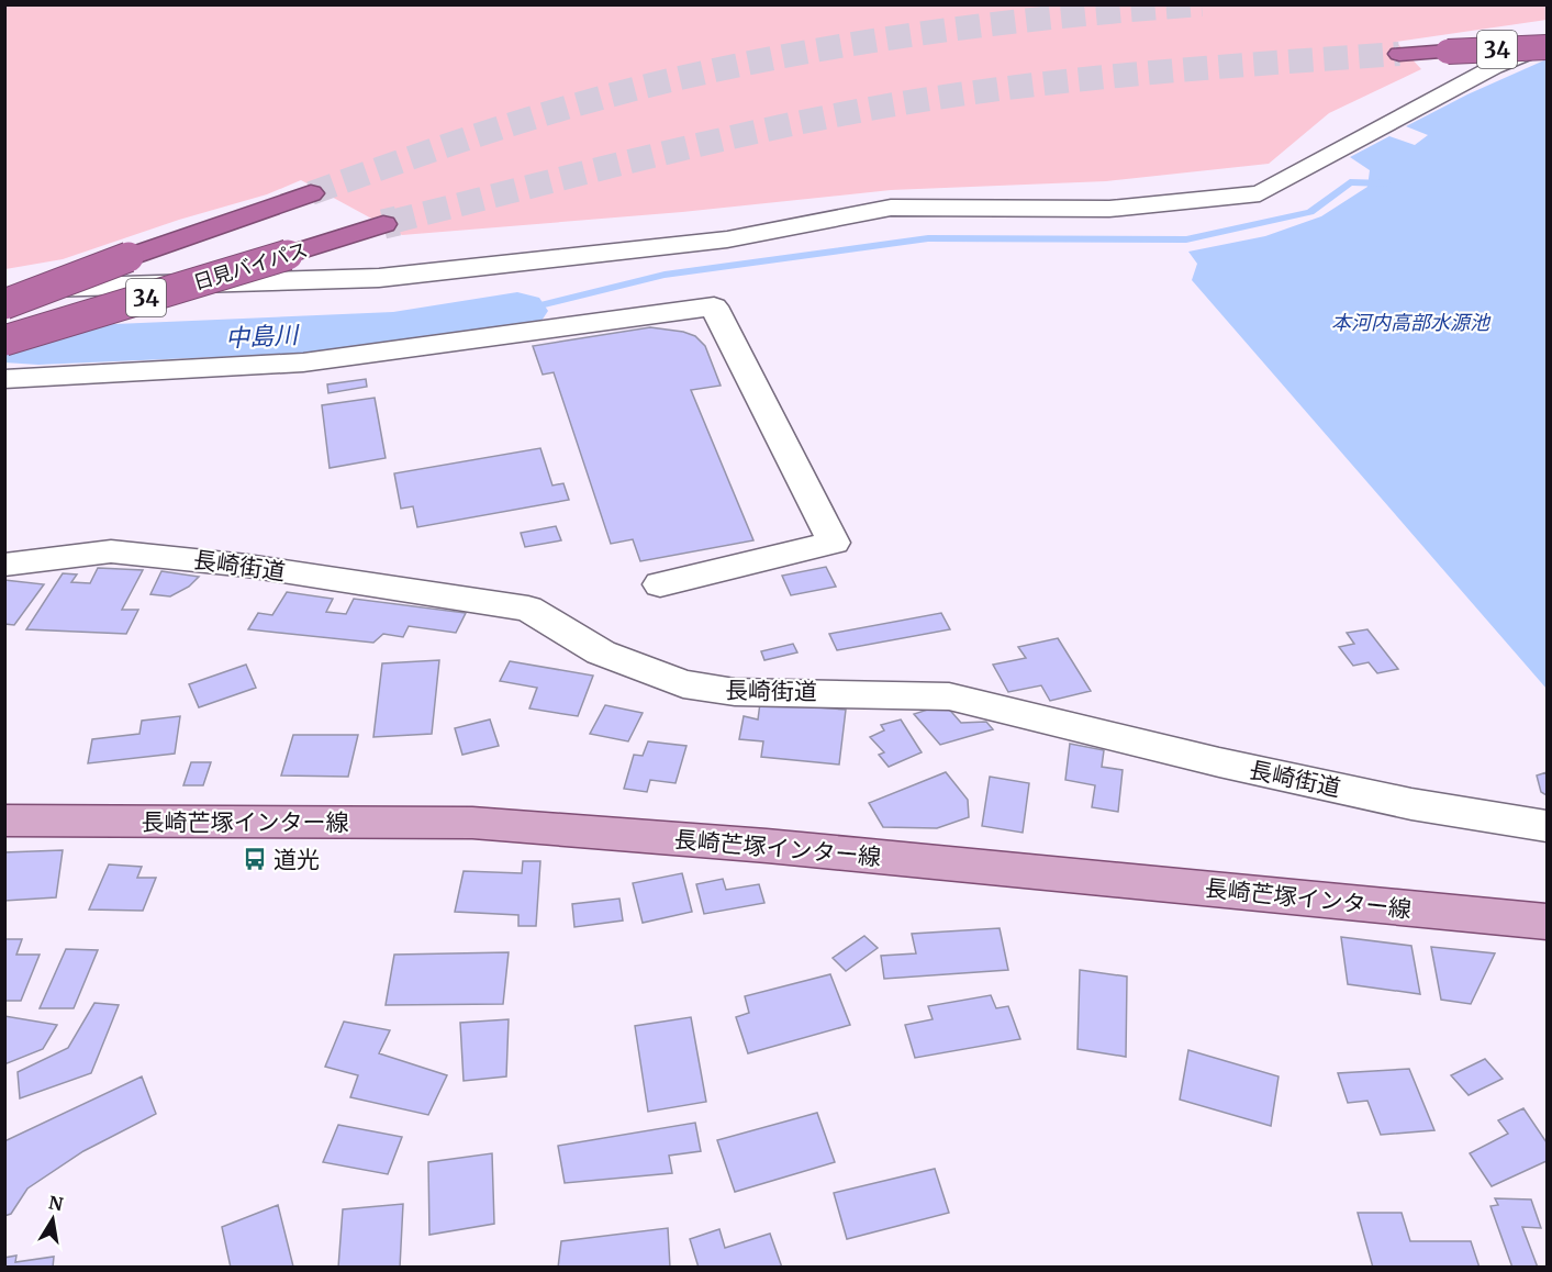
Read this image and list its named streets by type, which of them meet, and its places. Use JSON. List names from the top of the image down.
{
  "streets": {
    "highway": ["34", "日見バイパス"],
    "main road": ["長崎芒塚インター線"],
    "street": ["長崎街道"]
  },
  "water": ["本河内高部水源池", "中島川"],
  "places": {
    "bus stop": ["道光"]
  },
  "north": "top"
}
